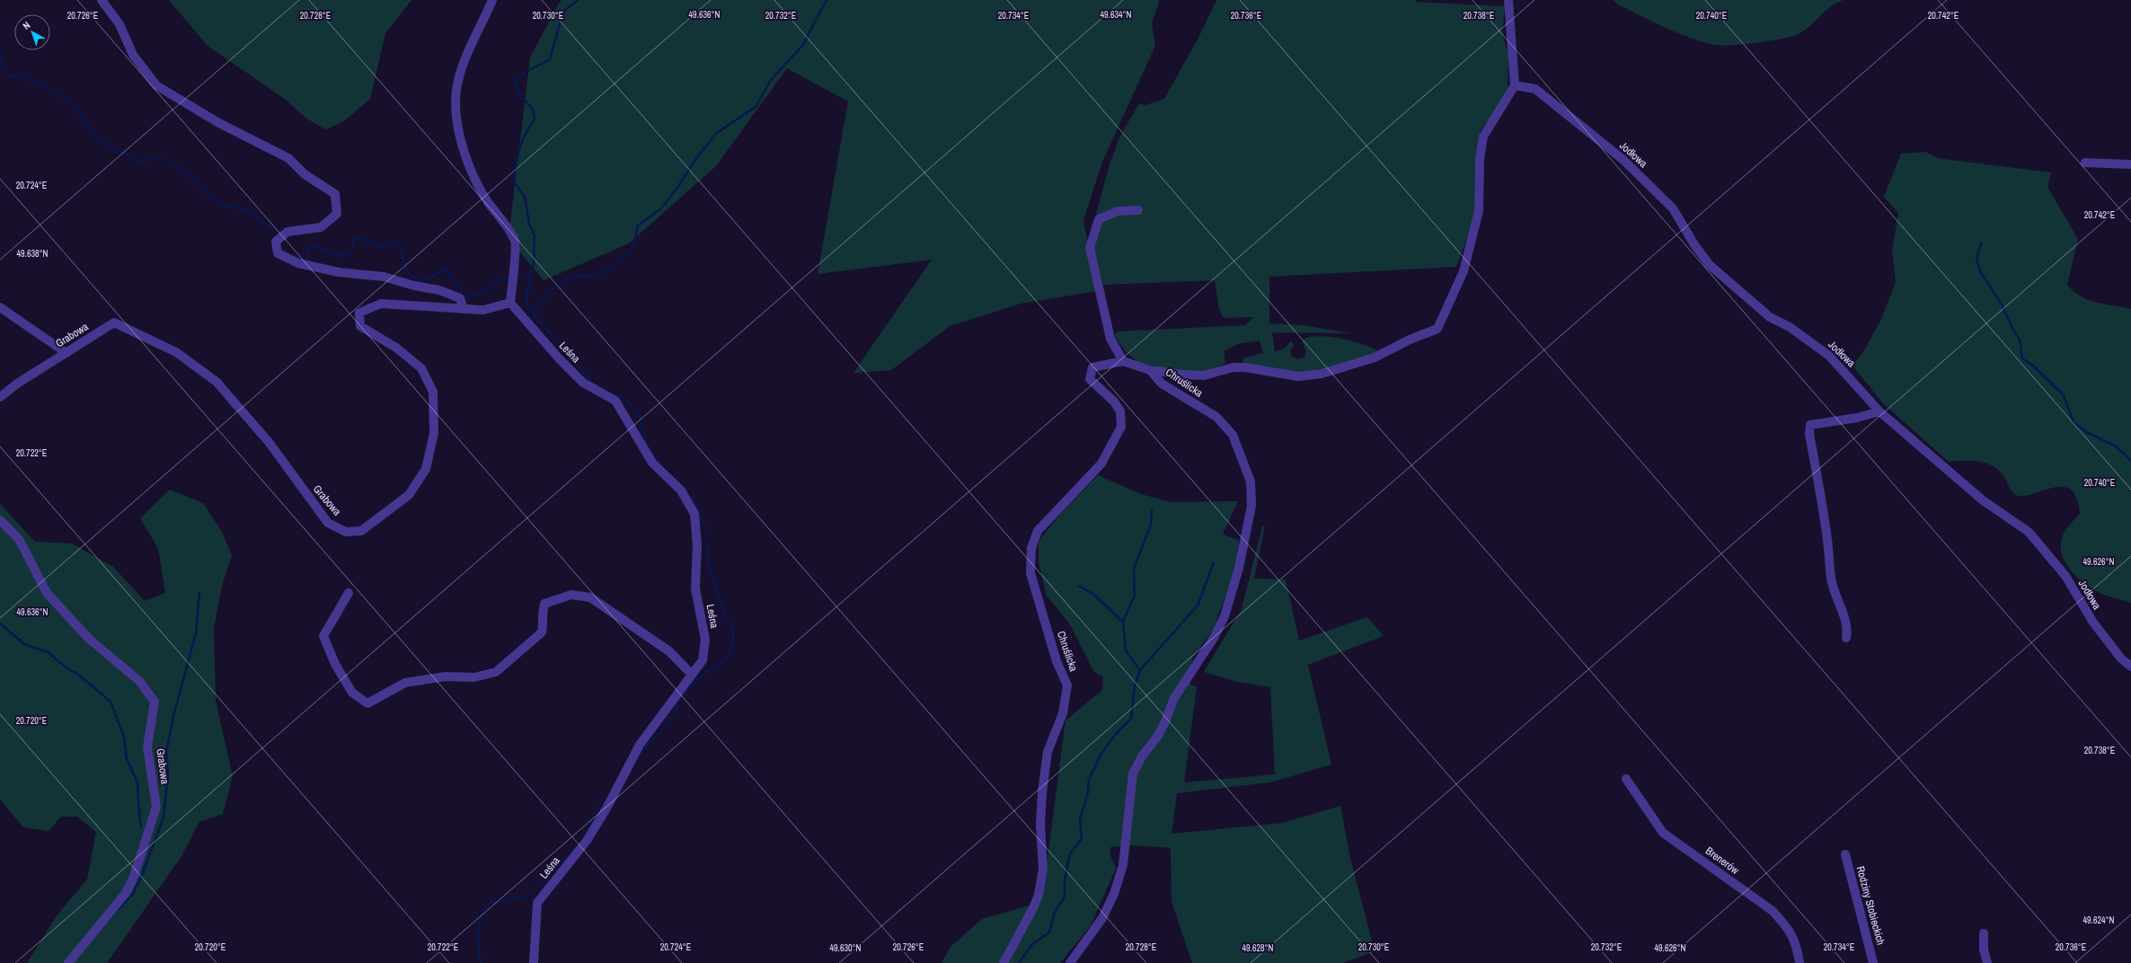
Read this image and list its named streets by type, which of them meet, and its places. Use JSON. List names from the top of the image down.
{
  "streets": {
    "street": [
      "Jodłowa",
      "Grabowa",
      "Leśna",
      "Chruślicka",
      "Brenerów",
      "Rodziny Stobieckich"
    ]
  },
  "crossings": [
    ["Grabowa", "Leśna"]
  ],
  "north": "top left",
  "coordinates": [
    "49.636°N",
    "49.634°N",
    "20.742°E",
    "20.726°E",
    "20.728°E",
    "20.730°E",
    "20.732°E",
    "20.734°E",
    "20.736°E",
    "20.738°E",
    "20.740°E",
    "20.724°E",
    "49.638°N",
    "20.722°E",
    "49.626°N",
    "20.720°E",
    "49.624°N",
    "49.630°N",
    "49.628°N"
  ]
}
